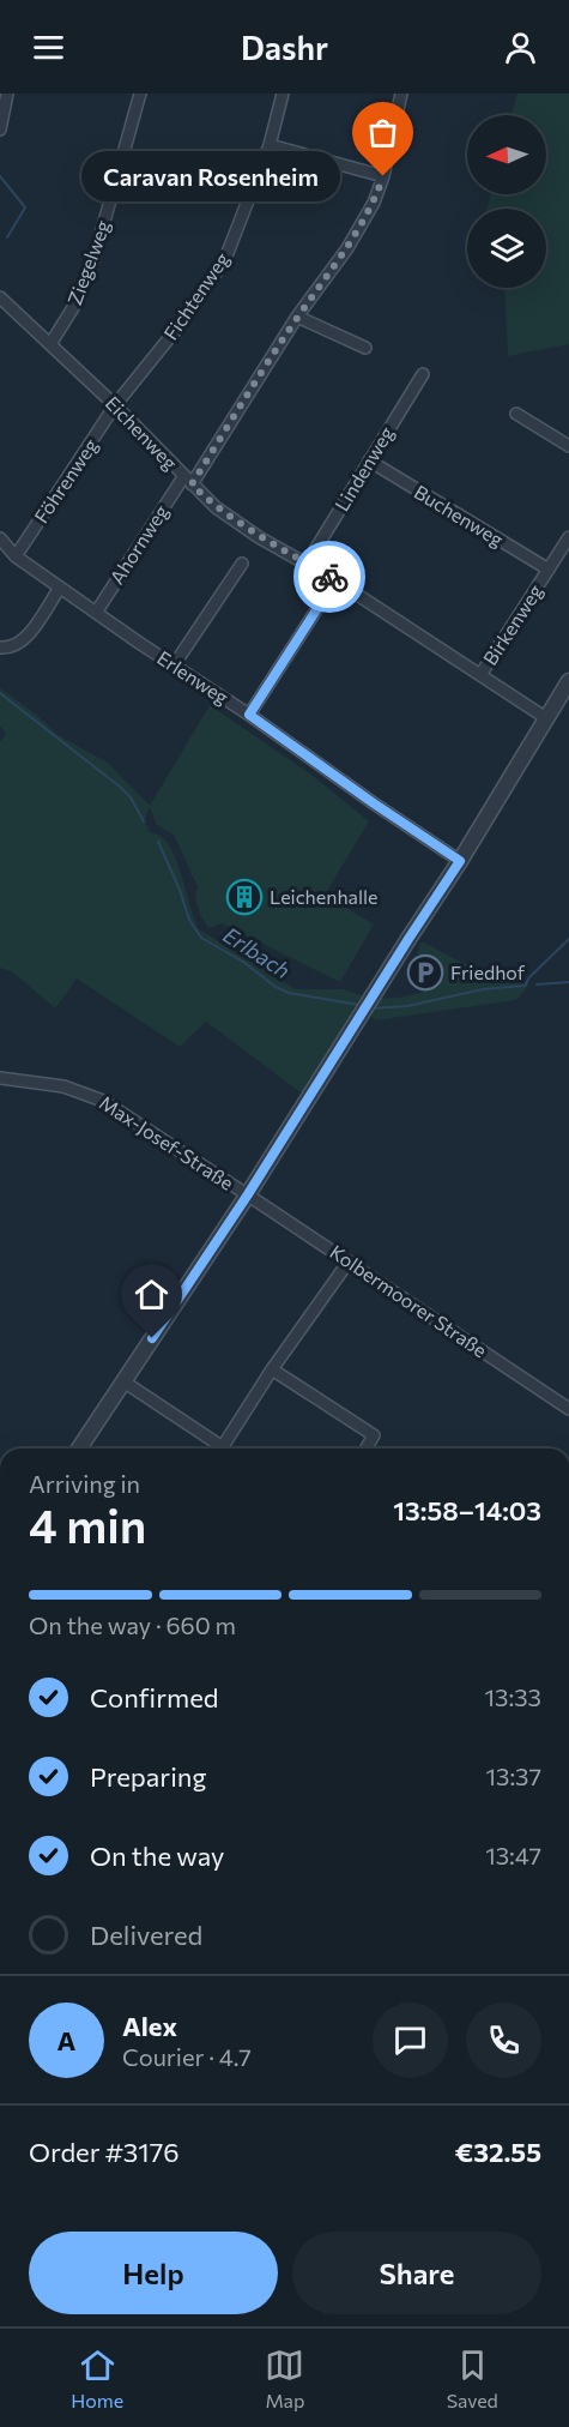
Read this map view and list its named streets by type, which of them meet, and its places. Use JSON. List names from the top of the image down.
{
  "streets": {
    "street": [
      "Ziegelweg",
      "Fichtenweg",
      "Eichenweg",
      "Lindenweg",
      "Föhrenweg",
      "Buchenweg",
      "Ahornweg",
      "Birkenweg",
      "Erlenweg",
      "Max-Josef-Straße",
      "Kolbermoorer Straße"
    ]
  },
  "crossings": [
    ["Ziegelweg", "Eichenweg"],
    ["Fichtenweg", "Eichenweg"],
    ["Fichtenweg", "Föhrenweg"],
    ["Eichenweg", "Lindenweg"],
    ["Eichenweg", "Föhrenweg"],
    ["Eichenweg", "Ahornweg"],
    ["Eichenweg", "Birkenweg"],
    ["Lindenweg", "Buchenweg"],
    ["Föhrenweg", "Erlenweg"],
    ["Buchenweg", "Birkenweg"],
    ["Ahornweg", "Erlenweg"],
    ["Max-Josef-Straße", "Kolbermoorer Straße"]
  ],
  "water": ["Erlbach"],
  "places": {
    "other": ["Caravan Rosenheim"],
    "building": ["Leichenhalle"],
    "parking": ["Friedhof"]
  },
  "north": "left",
  "page": {
    "header": "Dashr",
    "bubble": "Caravan Rosenheim",
    "heading": ["4 min", "Arriving in", "13:58–14:03"],
    "panel": [
      "Alex",
      "Courier · 4.7",
      "Order #3176",
      "€32.55"
    ],
    "bar": "On the way · 660 m",
    "list": [
      ["Confirmed", "13:33"],
      ["Preparing", "13:37"],
      ["On the way", "13:47"],
      "Delivered"
    ],
    "round": "A",
    "buttons": ["Help", "Share"],
    "tabs": ["Home", "Map", "Saved"]
  }
}
